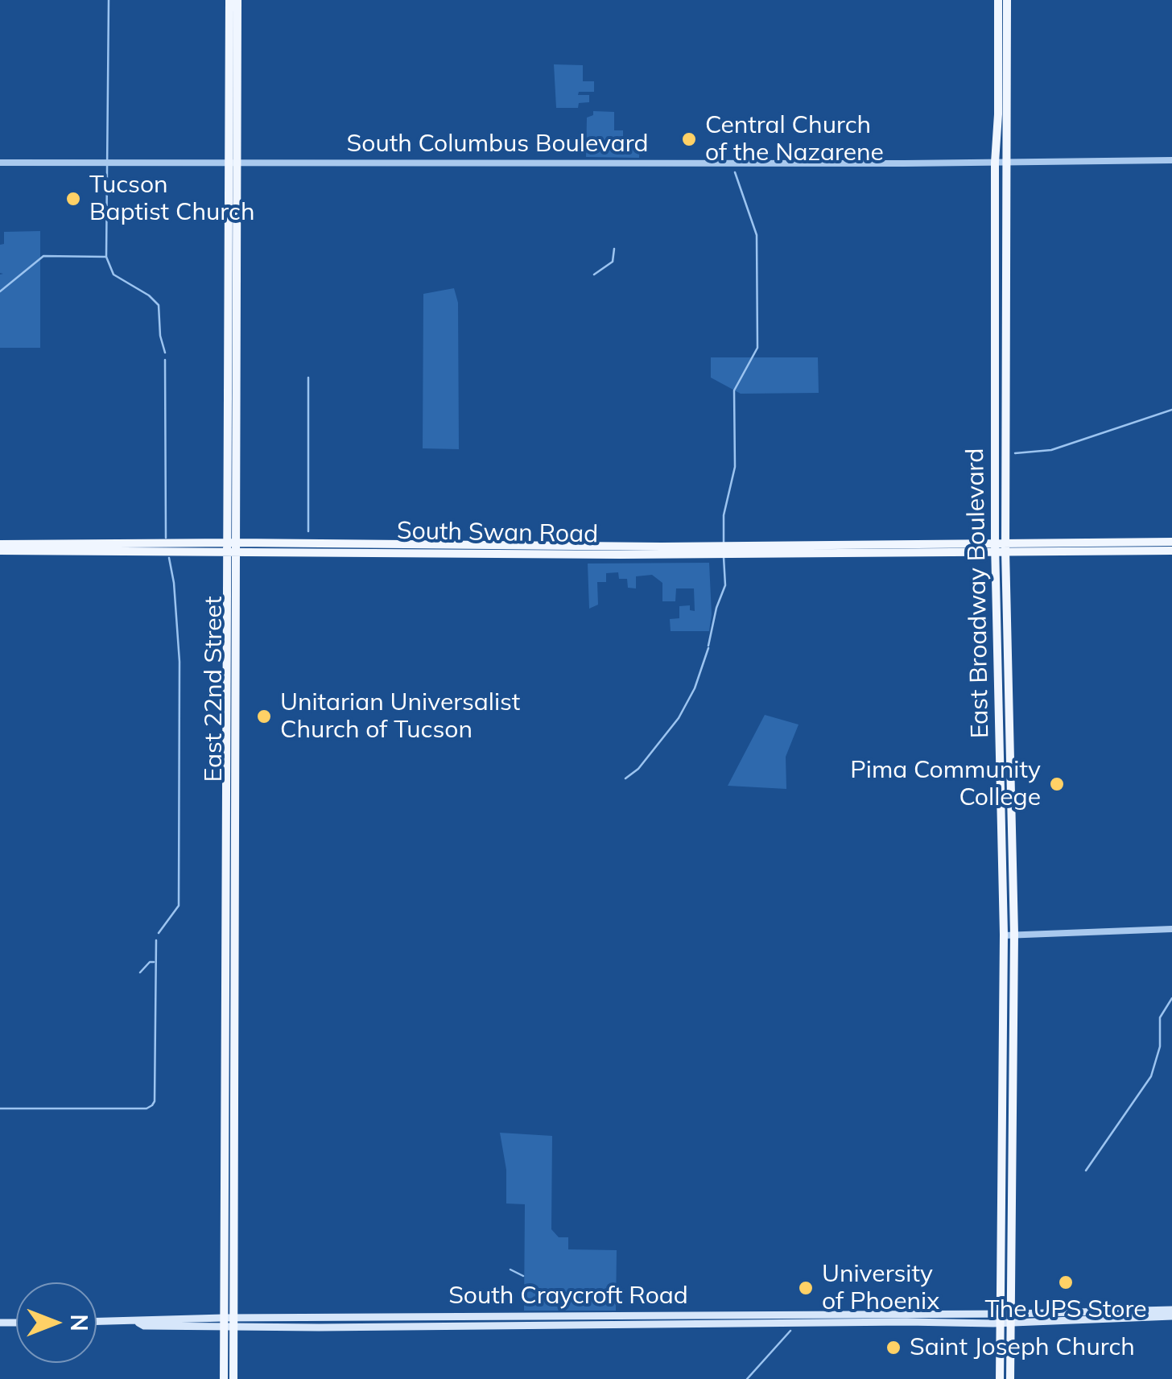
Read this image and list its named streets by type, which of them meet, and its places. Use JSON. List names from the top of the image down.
{
  "streets": {
    "main road": [
      "South Swan Road",
      "East Broadway Boulevard",
      "East 22nd Street",
      "South Craycroft Road"
    ],
    "street": ["South Columbus Boulevard"]
  },
  "crossings": [
    ["South Columbus Boulevard", "East Broadway Boulevard"],
    ["South Columbus Boulevard", "East 22nd Street"],
    ["South Swan Road", "East Broadway Boulevard"],
    ["South Swan Road", "East 22nd Street"],
    ["East Broadway Boulevard", "South Craycroft Road"],
    ["East 22nd Street", "South Craycroft Road"]
  ],
  "places": [
    "Central Church of the Nazarene",
    "Tucson Baptist Church",
    "Unitarian Universalist Church of Tucson",
    "Pima Community College",
    "The UPS Store",
    "University of Phoenix",
    "Saint Joseph Church"
  ],
  "north": "right"
}
